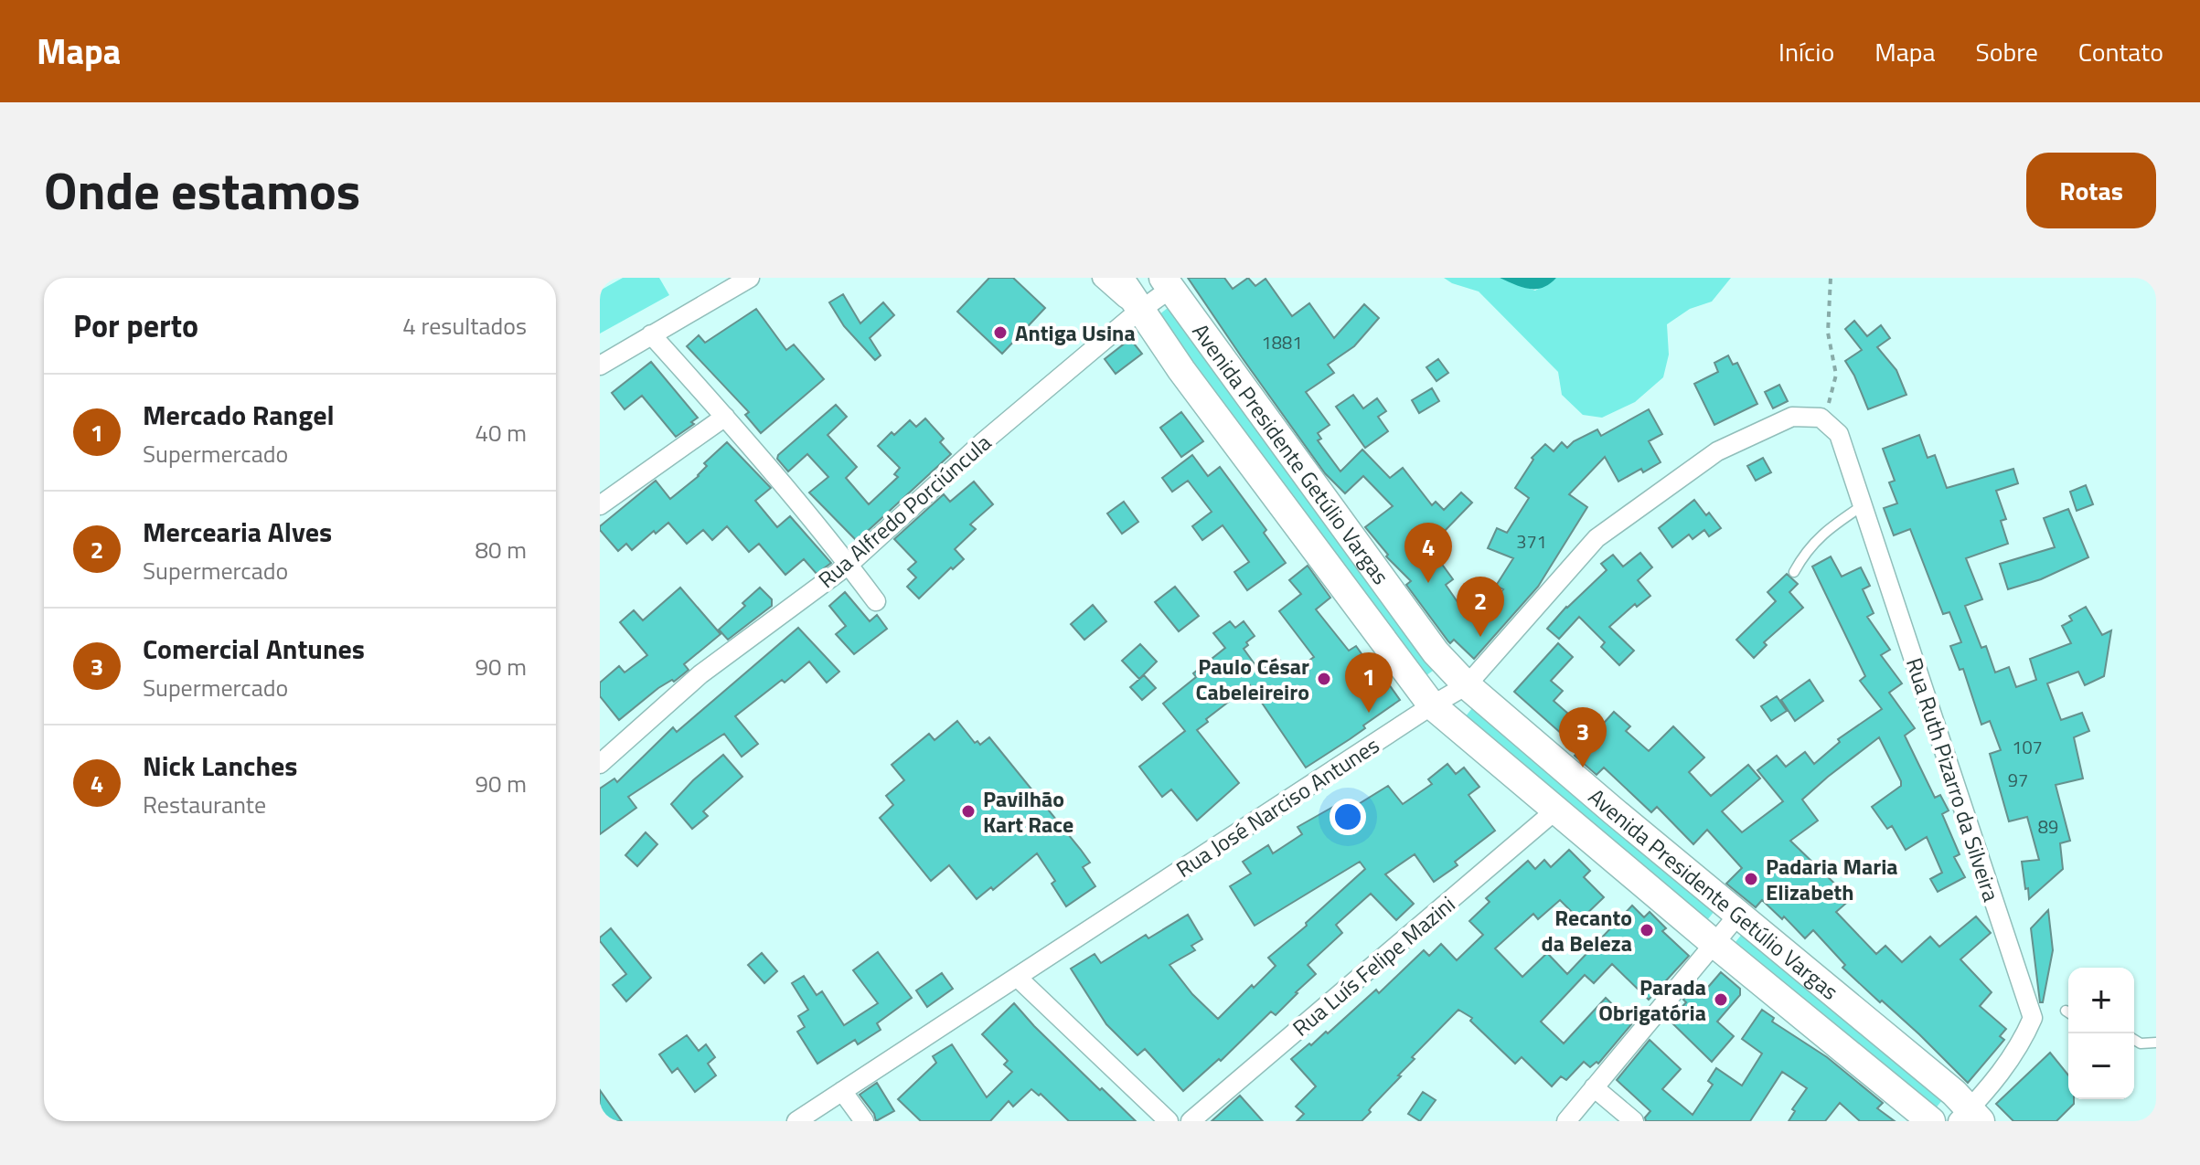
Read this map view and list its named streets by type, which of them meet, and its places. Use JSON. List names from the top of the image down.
{
  "streets": {
    "main road": ["Avenida Presidente Getúlio Vargas"],
    "street": [
      "Rua Alfredo Porciúncula",
      "Rua Ruth Pizarro da Silveira",
      "Rua José Narciso Antunes",
      "Rua Luís Felipe Mazini"
    ]
  },
  "crossings": [
    ["Avenida Presidente Getúlio Vargas", "Rua Alfredo Porciúncula"],
    ["Avenida Presidente Getúlio Vargas", "Rua Ruth Pizarro da Silveira"],
    ["Avenida Presidente Getúlio Vargas", "Rua José Narciso Antunes"],
    ["Avenida Presidente Getúlio Vargas", "Rua Luís Felipe Mazini"],
    ["Rua Ruth Pizarro da Silveira", "Rua José Narciso Antunes"]
  ],
  "places": [
    "Antiga Usina",
    "Paulo César Cabeleireiro",
    "Pavilhão Kart Race",
    "Padaria Maria Elizabeth",
    "Recanto da Beleza",
    "Parada Obrigatória"
  ],
  "house_numbers": [
    "1881",
    "371",
    "107",
    "97",
    "89"
  ],
  "page": {
    "header": "Mapa",
    "nav": [
      "Início",
      "Mapa",
      "Sobre",
      "Contato"
    ],
    "title": "Onde estamos",
    "buttons": "Rotas",
    "heading": ["Por perto", "4 resultados"],
    "list": [
      {
        "mark": "1",
        "name": "Mercado Rangel",
        "note": "Supermercado",
        "value": "40 m"
      },
      {
        "mark": "2",
        "name": "Mercearia Alves",
        "note": "Supermercado",
        "value": "80 m"
      },
      {
        "mark": "3",
        "name": "Comercial Antunes",
        "note": "Supermercado",
        "value": "90 m"
      },
      {
        "mark": "4",
        "name": "Nick Lanches",
        "note": "Restaurante",
        "value": "90 m"
      }
    ],
    "pins": [
      "4",
      "2",
      "1",
      "3"
    ],
    "map_buttons": ["+", "−"]
  }
}
